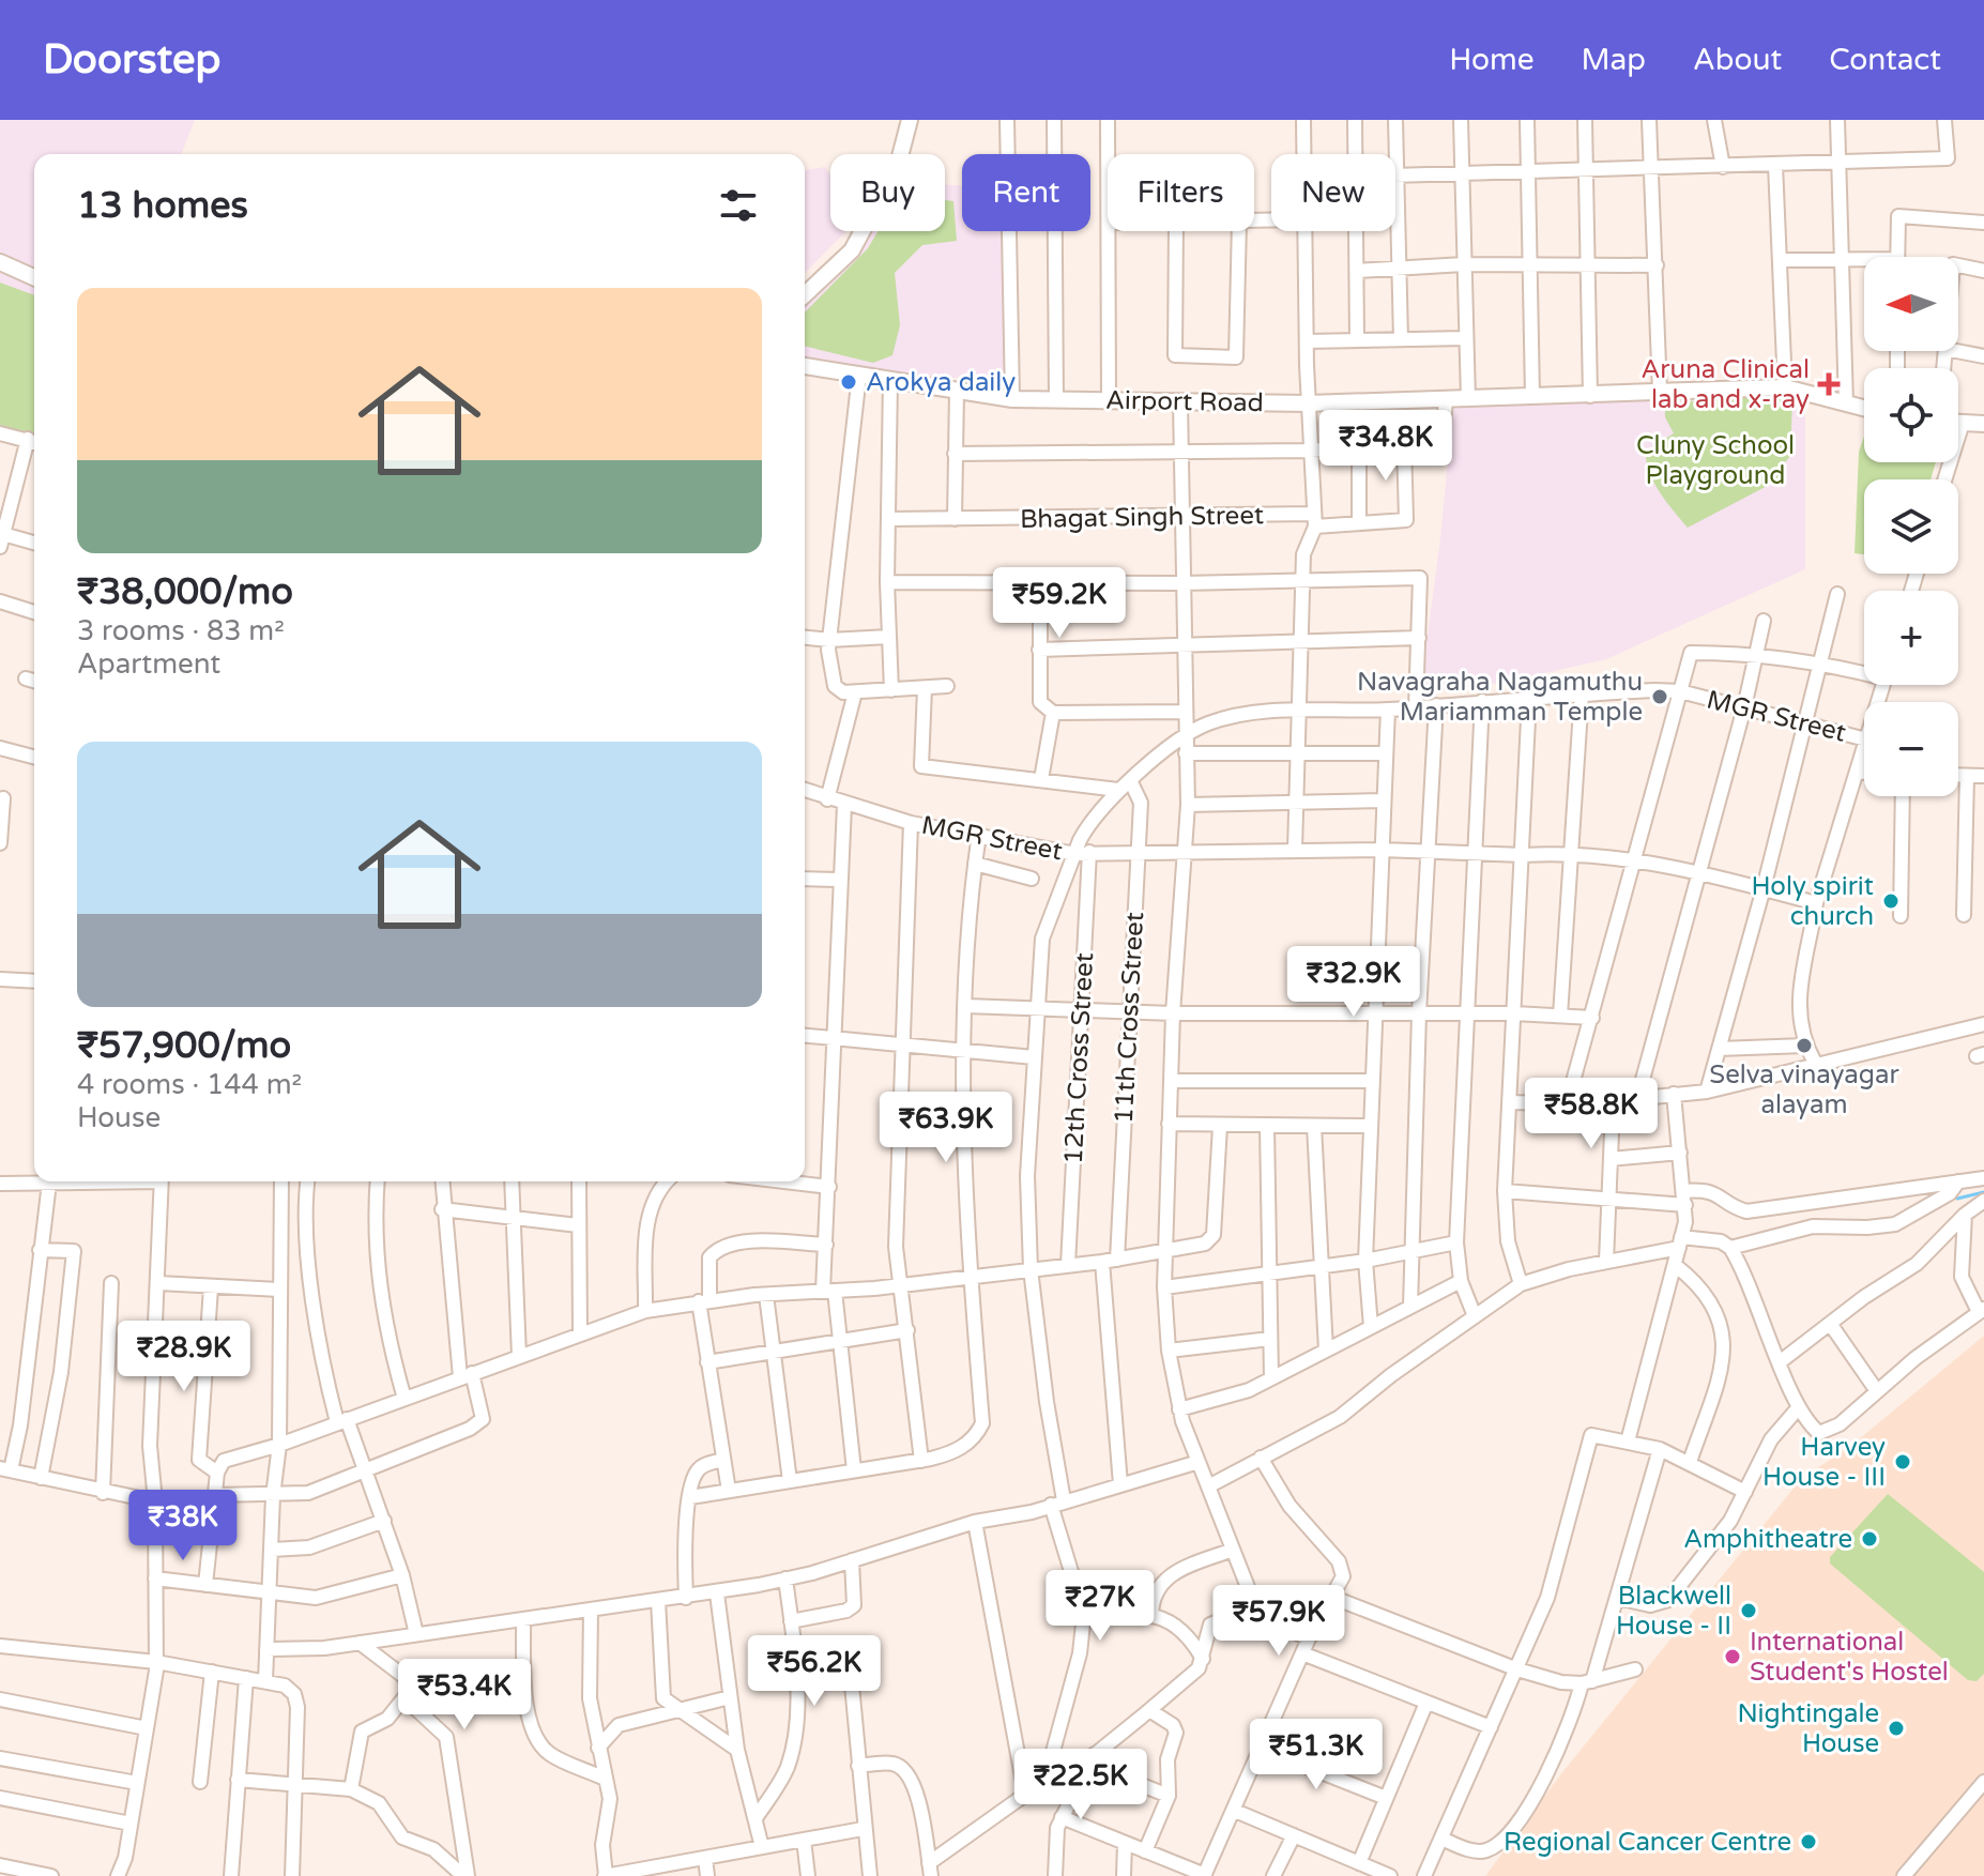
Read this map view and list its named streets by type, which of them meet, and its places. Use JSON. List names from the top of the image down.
{
  "streets": {
    "street": [
      "Airport Road",
      "Bhagat Singh Street",
      "MGR Street",
      "11th Cross Street",
      "12th Cross Street"
    ]
  },
  "crossings": [
    ["MGR Street", "11th Cross Street"],
    ["MGR Street", "12th Cross Street"]
  ],
  "parks": ["Cluny School Playground"],
  "places": {
    "other": [
      "Arokya daily",
      "Navagraha Nagamuthu Mariamman Temple",
      "Holy spirit church",
      "Selva vinayagar alayam",
      "Harvey House - III",
      "Amphitheatre",
      "Blackwell House - II",
      "International Student's Hostel",
      "Nightingale House",
      "Regional Cancer Centre"
    ],
    "health": ["Aruna Clinical lab and x-ray"]
  },
  "north": "left",
  "page": {
    "header": "Doorstep",
    "nav": [
      "Home",
      "Map",
      "About",
      "Contact"
    ],
    "chip": [
      "Buy",
      "Rent",
      "Filters",
      "New"
    ],
    "heading": "13 homes",
    "map_buttons": ["+", "−"],
    "list": [
      {
        "name": "₹38,000/mo",
        "note": "3 rooms · 83 m² · Apartment"
      },
      {
        "name": "₹57,900/mo",
        "note": "4 rooms · 144 m² · House"
      }
    ],
    "price": [
      "₹34.8K",
      "₹59.2K",
      "₹32.9K",
      "₹58.8K",
      "₹63.9K",
      "₹28.9K",
      "₹38K",
      "₹27K",
      "₹57.9K",
      "₹56.2K",
      "₹53.4K",
      "₹51.3K",
      "₹22.5K"
    ]
  }
}
